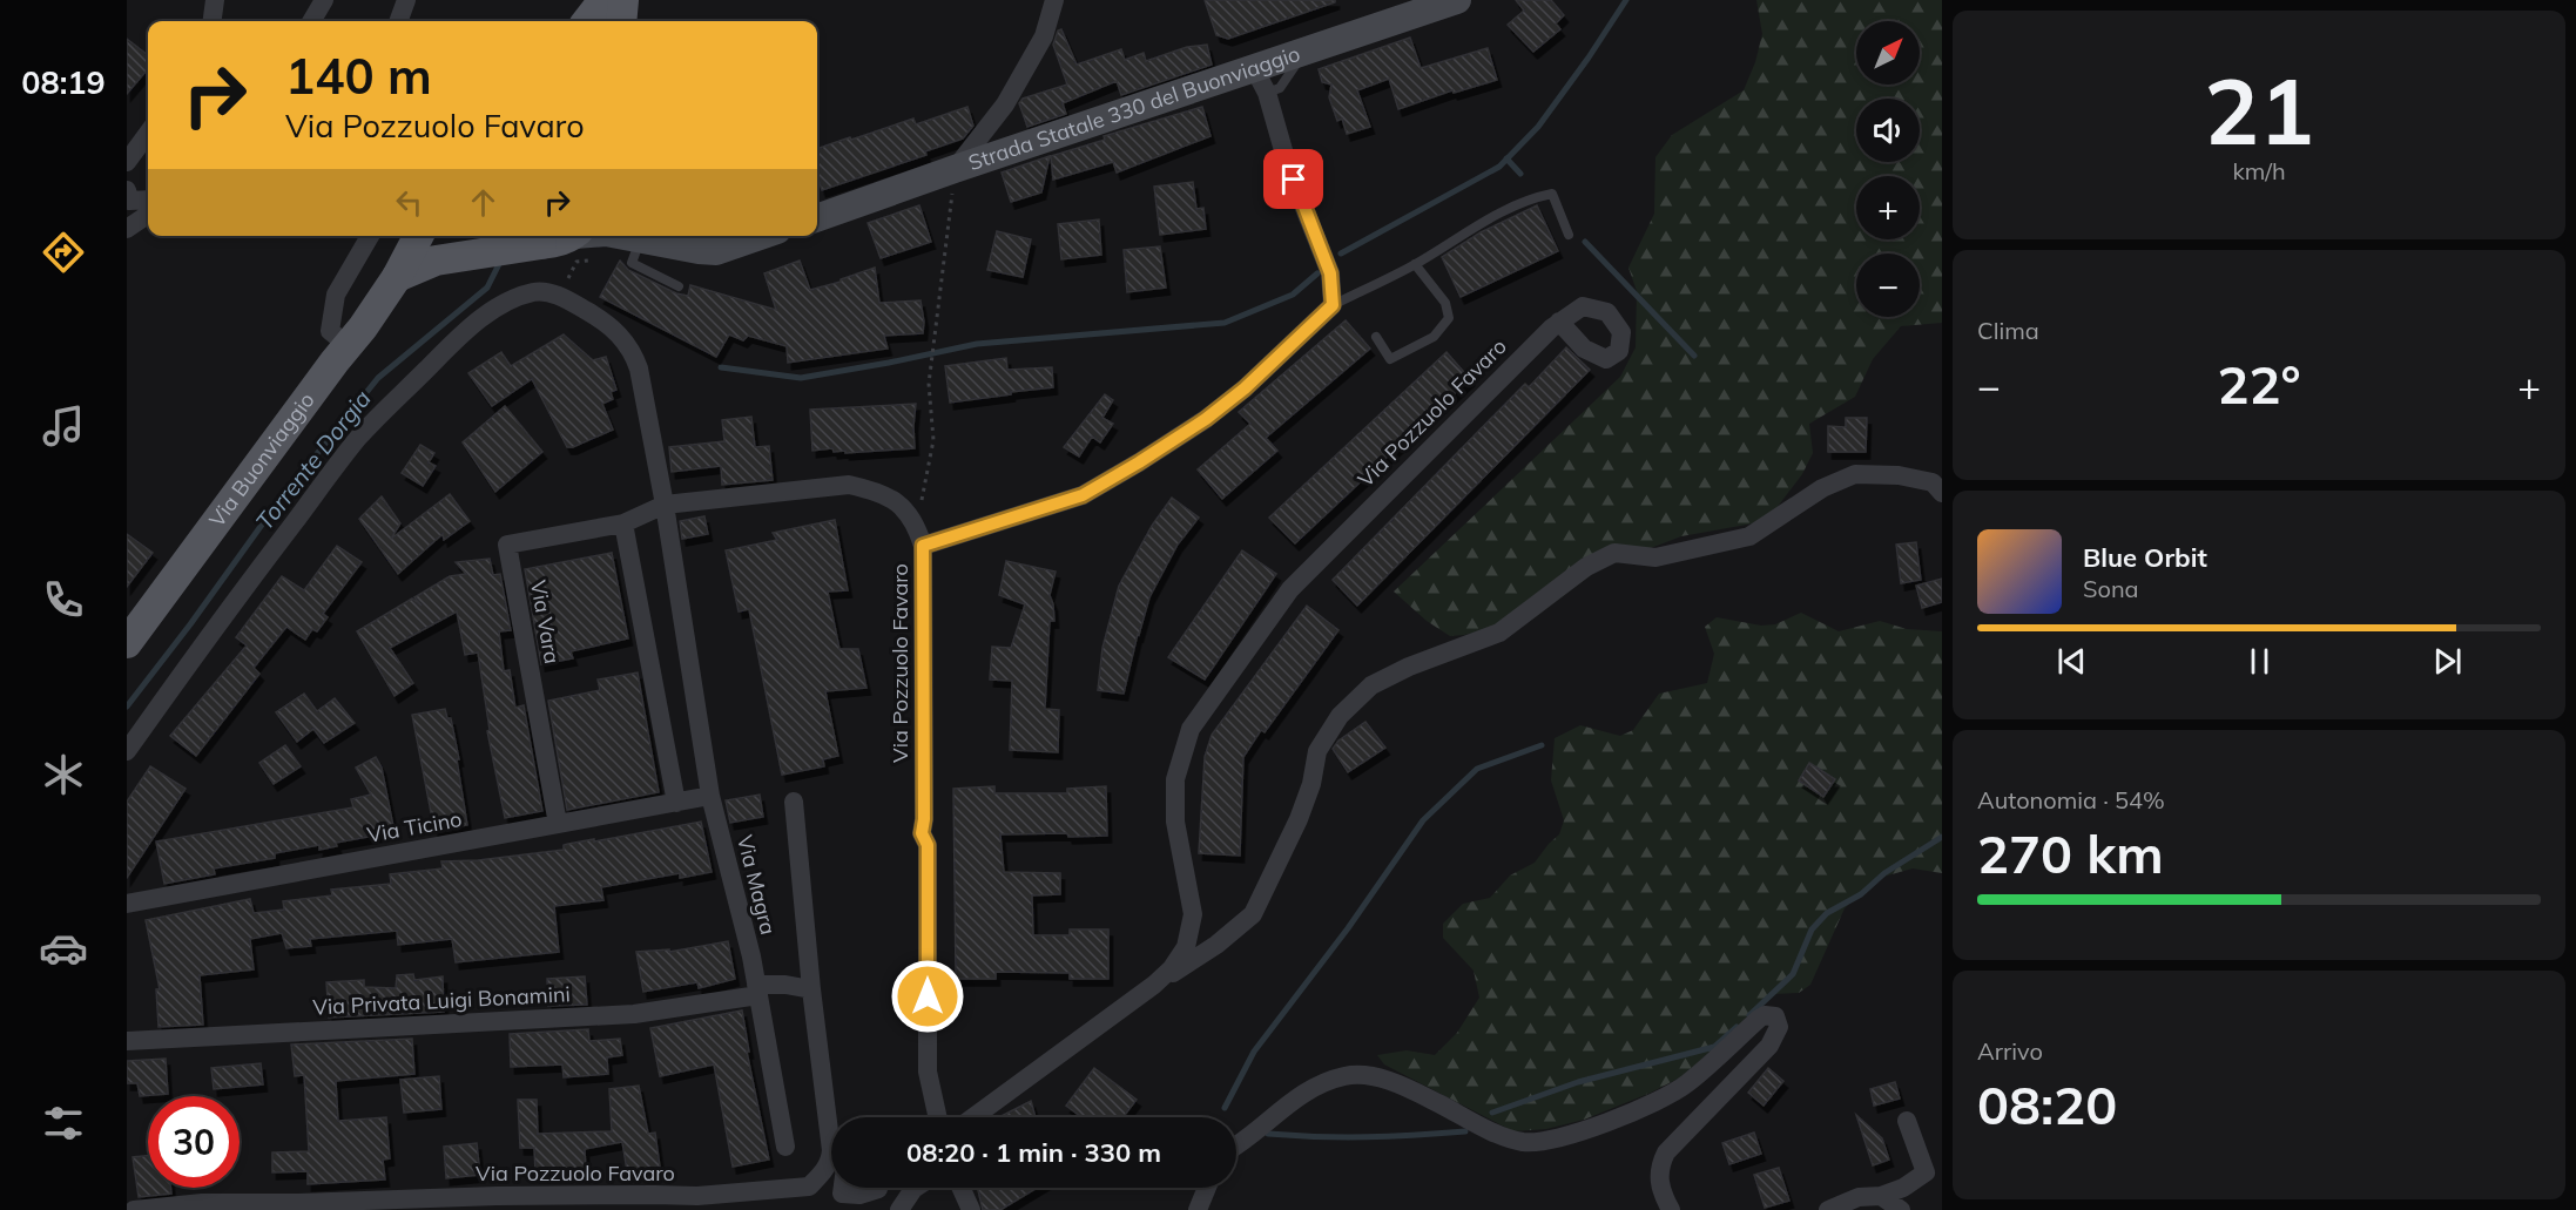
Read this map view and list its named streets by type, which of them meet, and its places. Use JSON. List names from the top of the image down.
{
  "streets": {
    "main road": ["Strada Statale 330 del Buonviaggio", "Via Buonviaggio"],
    "street": [
      "Via Pozzuolo Favaro",
      "Via Vara",
      "Via Ticino",
      "Via Magra",
      "Via Privata Luigi Bonamini"
    ]
  },
  "crossings": [
    ["Via Vara", "Via Ticino"],
    ["Via Ticino", "Via Magra"],
    ["Via Magra", "Via Privata Luigi Bonamini"]
  ],
  "water": ["Torrente Dorgia"],
  "north": "top right",
  "page": {
    "tabs": "08:19",
    "tile": [
      ["21", "km/h"],
      "Clima",
      ["Autonomia · 54%", "270 km"],
      ["Arrivo", "08:20"]
    ],
    "map_buttons": ["+", "−"],
    "turn": ["140 m", "Via Pozzuolo Favaro"],
    "heat": ["−", "22°", "+"],
    "song": ["Blue Orbit", "Sona"],
    "limit": "30",
    "trip": "08:20 · 1 min · 330 m"
  }
}
